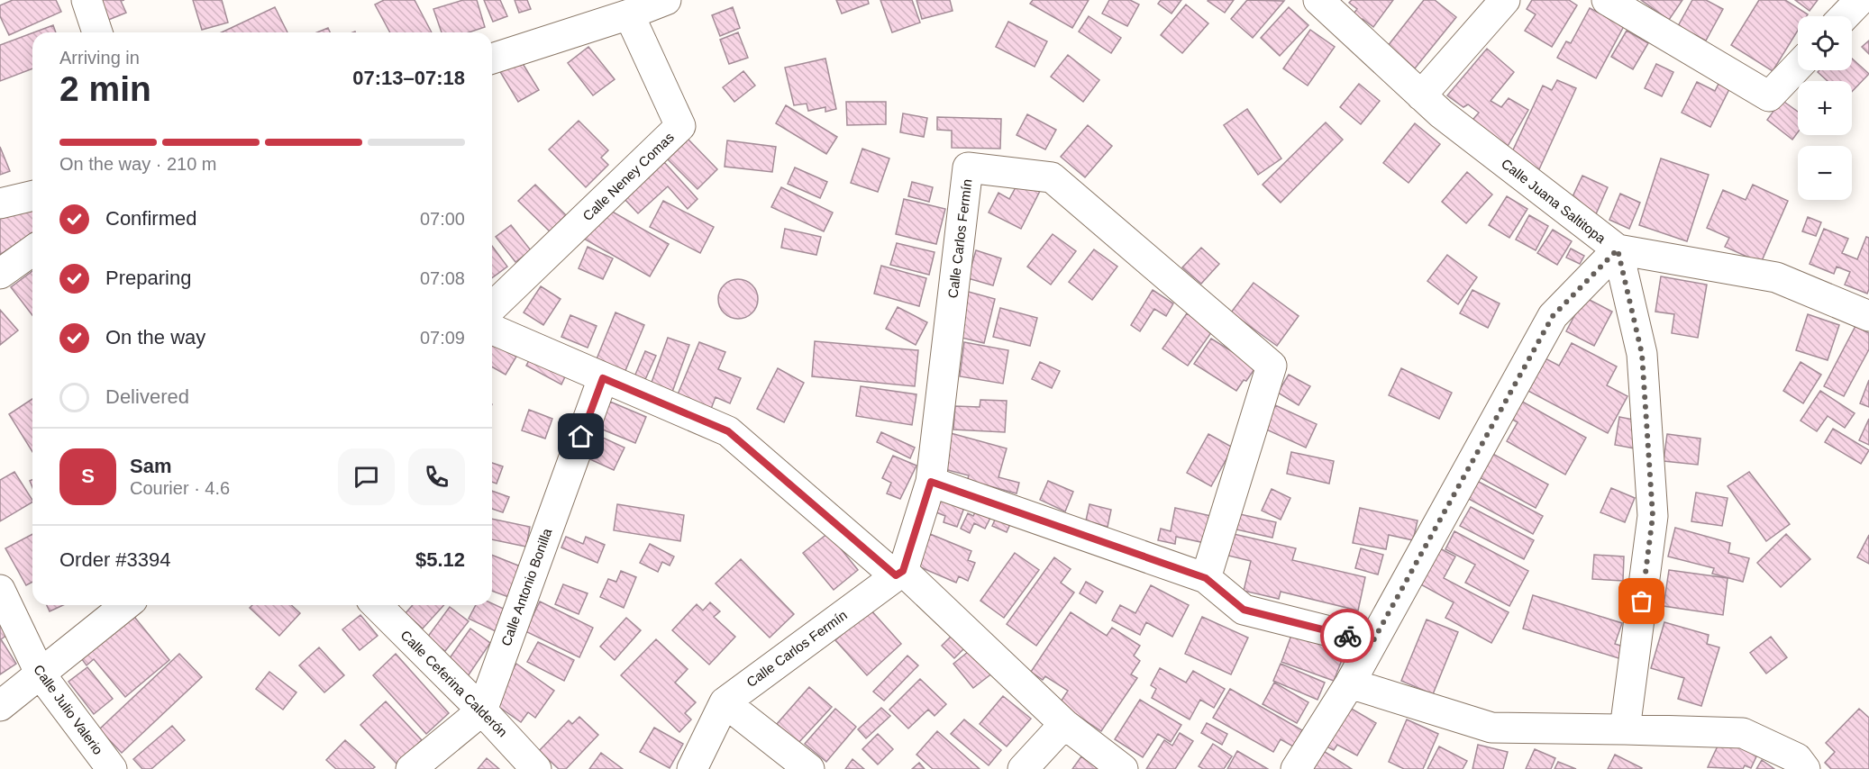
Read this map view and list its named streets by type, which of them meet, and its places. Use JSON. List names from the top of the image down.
{
  "streets": {
    "street": [
      "Calle Neney Comas",
      "Calle Juana Saltitopa",
      "Calle Carlos Fermín",
      "Calle Antonio Bonilla",
      "Calle Ceferina Calderón",
      "Calle Julio Valerio"
    ]
  },
  "crossings": [
    ["Calle Antonio Bonilla", "Calle Ceferina Calderón"]
  ],
  "page": {
    "map_buttons": ["+", "−"],
    "heading": ["2 min", "Arriving in", "07:13–07:18"],
    "panel": [
      "Sam",
      "Courier · 4.6",
      "Order #3394",
      "$5.12"
    ],
    "bar": "On the way · 210 m",
    "list": [
      ["Confirmed", "07:00"],
      ["Preparing", "07:08"],
      ["On the way", "07:09"],
      "Delivered"
    ],
    "round": "S"
  }
}
